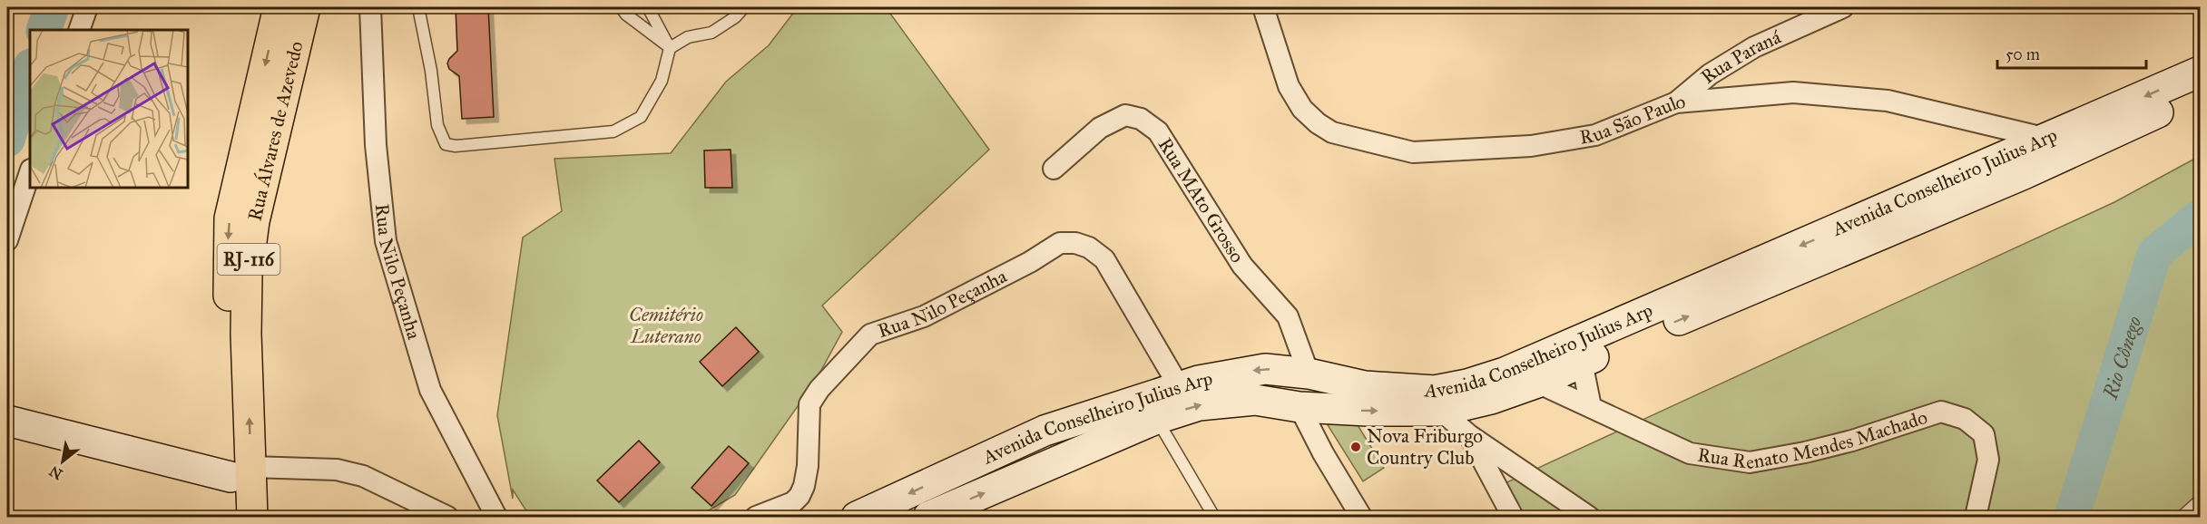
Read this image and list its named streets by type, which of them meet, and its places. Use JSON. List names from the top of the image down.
{
  "streets": {
    "main road": ["Rua Álvares de Azevedo", "Avenida Conselheiro Julius Arp", "RJ-116"],
    "street": [
      "Rua Paraná",
      "Rua São Paulo",
      "Rua MAto Grosso",
      "Rua Nilo Peçanha",
      "Rua Renato Mendes Machado"
    ]
  },
  "crossings": [
    ["Rua Paraná", "Rua São Paulo"],
    ["Rua São Paulo", "Avenida Conselheiro Julius Arp"],
    ["Avenida Conselheiro Julius Arp", "Rua MAto Grosso"],
    ["Avenida Conselheiro Julius Arp", "Rua Nilo Peçanha"],
    ["Avenida Conselheiro Julius Arp", "Rua Renato Mendes Machado"]
  ],
  "water": ["Rio Cônego"],
  "parks": ["Cemitério Luterano"],
  "places": ["Nova Friburgo Country Club"],
  "scale_bar": "50 m",
  "north": "bottom left"
}
